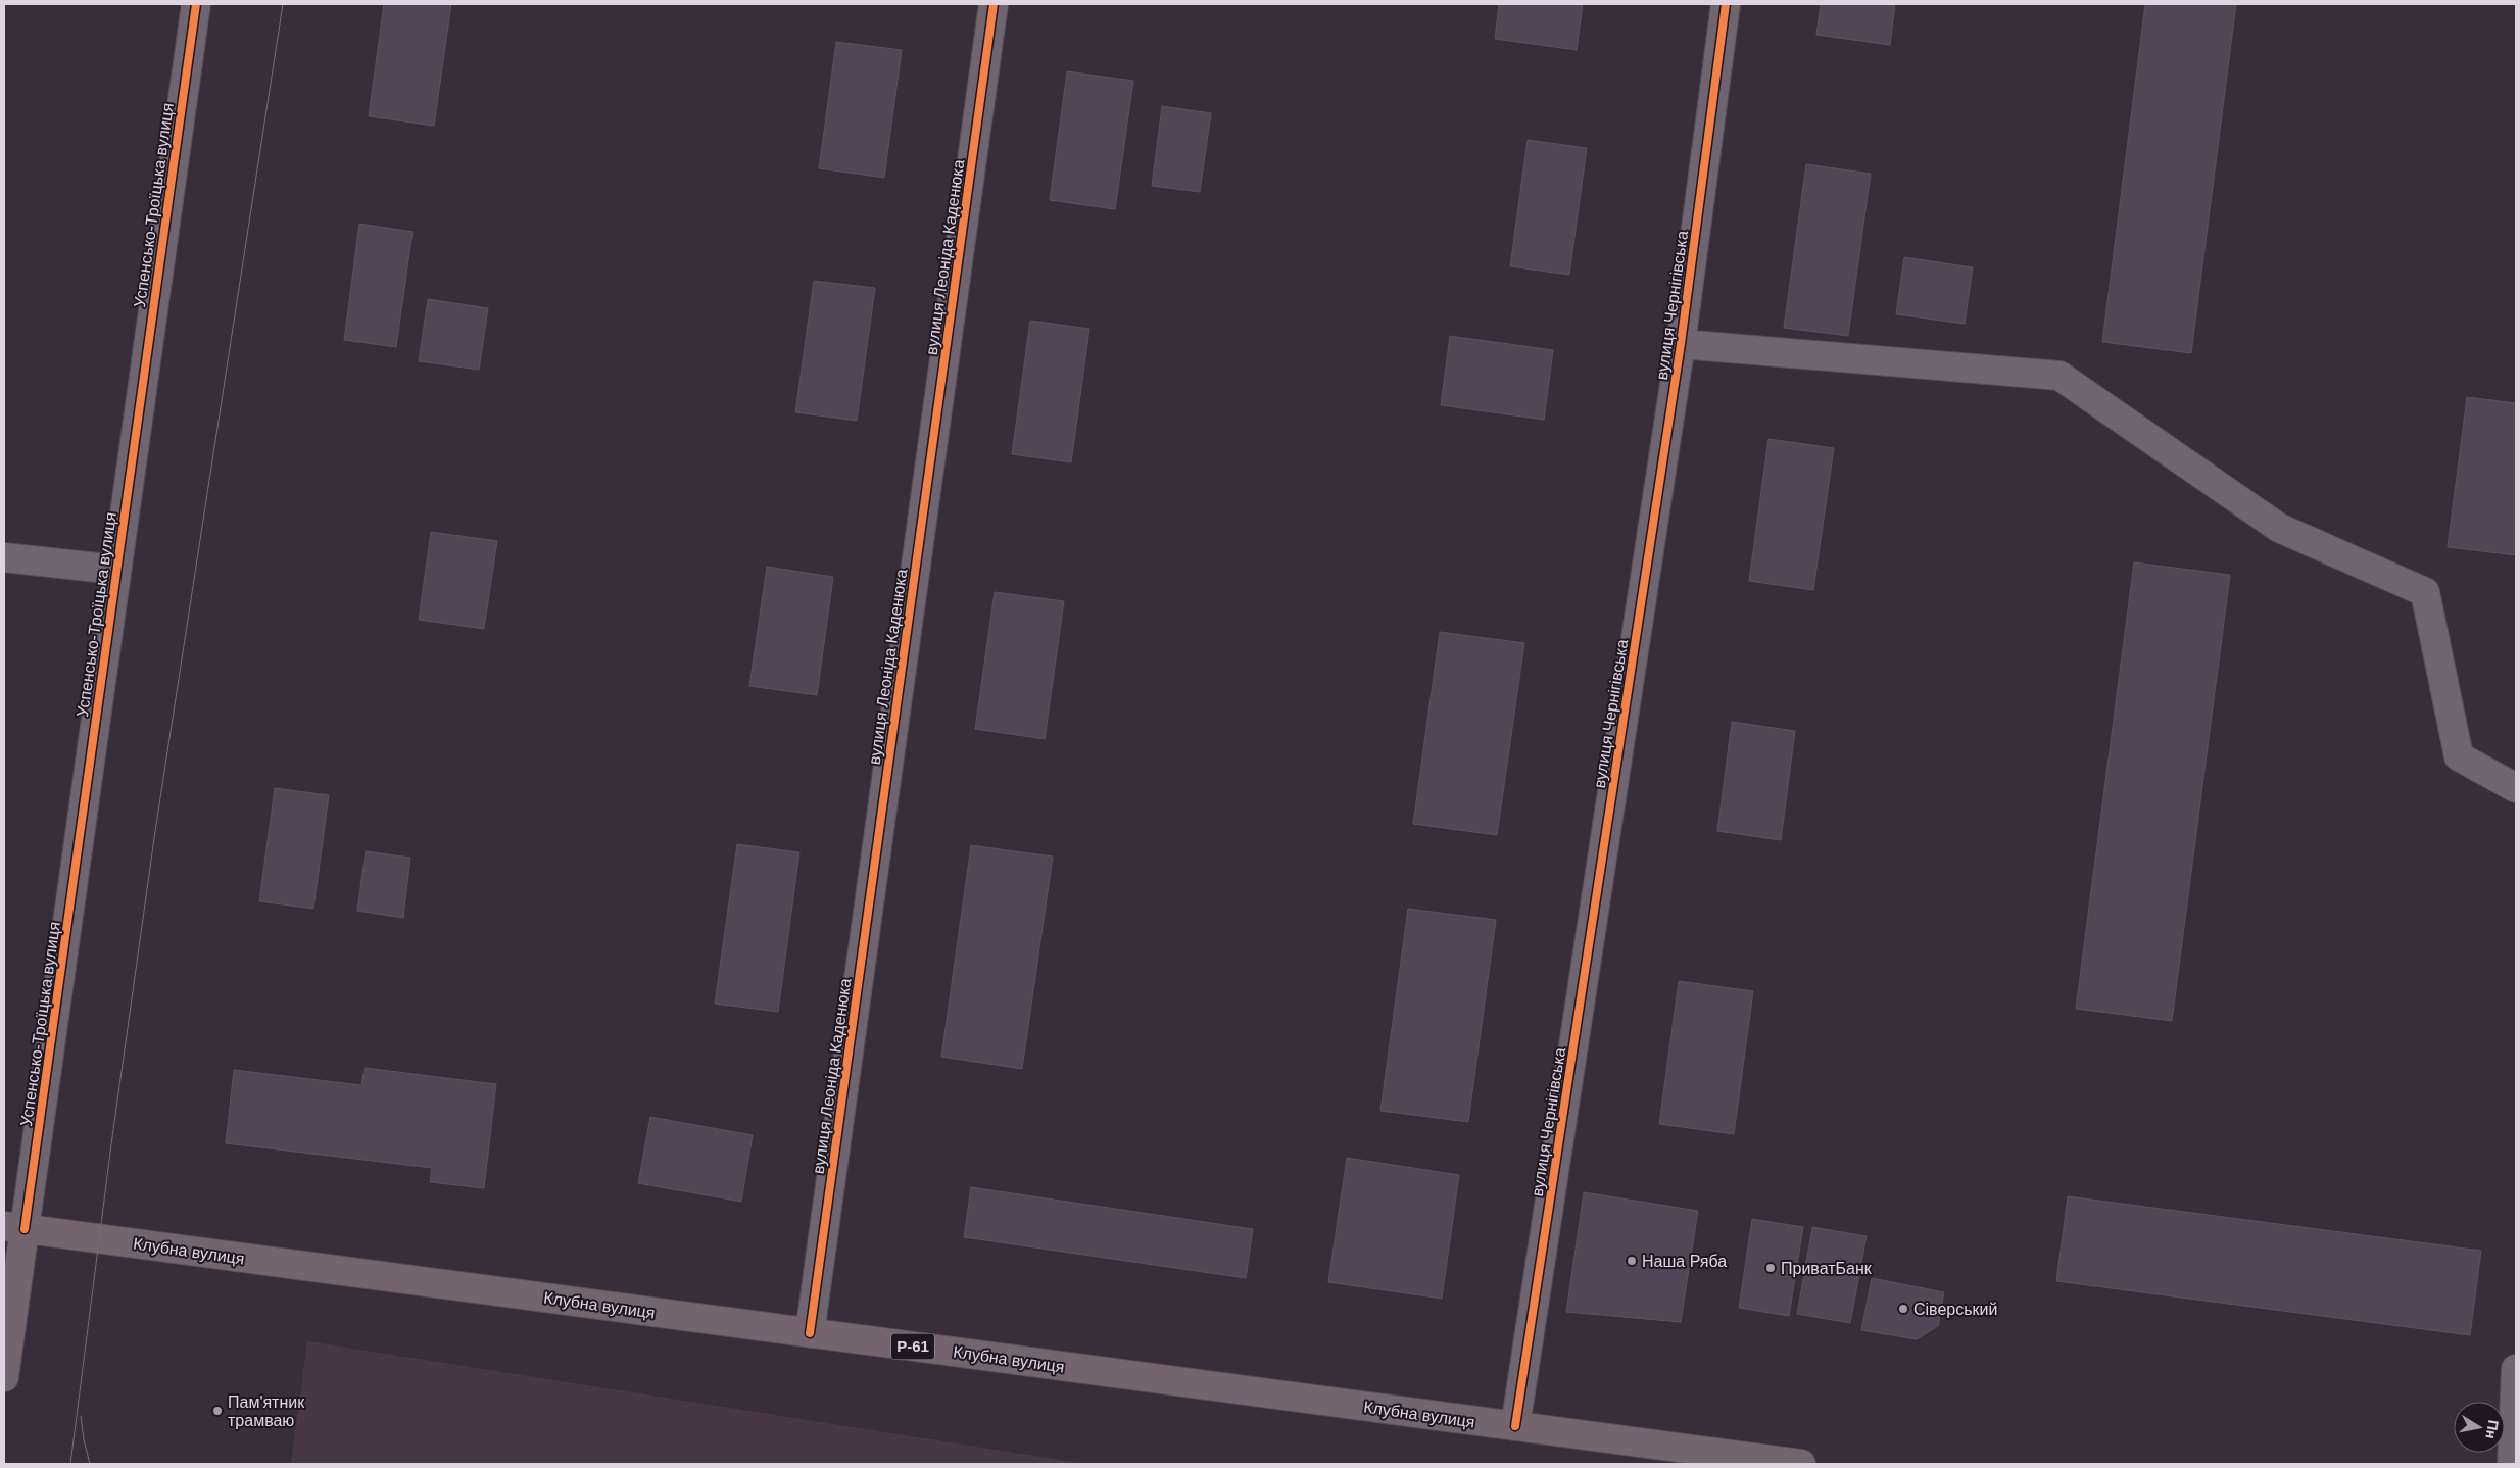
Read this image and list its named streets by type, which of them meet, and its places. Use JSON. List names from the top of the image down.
{
  "streets": {
    "main road": ["Успенсько-Троїцька вулиця", "Клубна вулиця", "Р-61"],
    "street": ["вулиця Леоніда Каденюка", "вулиця Чернігівська"]
  },
  "crossings": [
    ["Успенсько-Троїцька вулиця", "Клубна вулиця"],
    ["вулиця Леоніда Каденюка", "Клубна вулиця"],
    ["вулиця Чернігівська", "Клубна вулиця"]
  ],
  "places": [
    "Наша Ряба",
    "ПриватБанк",
    "Сіверський",
    "Пам'ятник трамваю"
  ],
  "north": "right"
}
